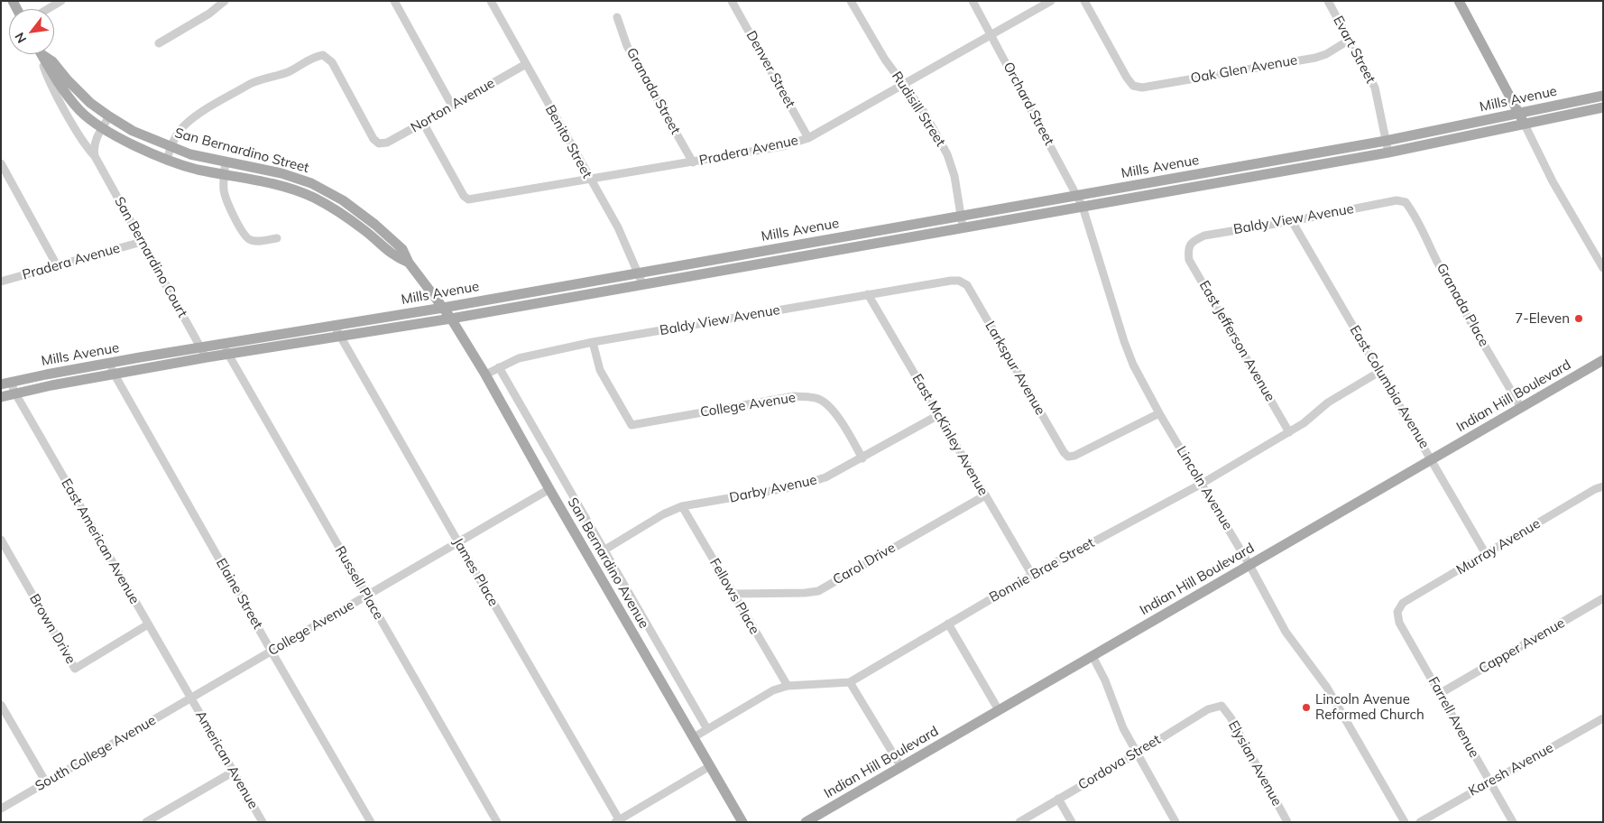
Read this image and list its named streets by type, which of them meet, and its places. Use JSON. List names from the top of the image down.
{
  "streets": {
    "main road": [
      "Mills Avenue",
      "San Bernardino Street",
      "Indian Hill Boulevard",
      "San Bernardino Avenue"
    ],
    "street": [
      "Evart Street",
      "Denver Street",
      "Oak Glen Avenue",
      "Granada Street",
      "Orchard Street",
      "Norton Avenue",
      "Rudisill Street",
      "Benito Street",
      "Pradera Avenue",
      "Baldy View Avenue",
      "San Bernardino Court",
      "Granada Place",
      "East Jefferson Avenue",
      "Larkspur Avenue",
      "East Columbia Avenue",
      "College Avenue",
      "East McKinley Avenue",
      "Lincoln Avenue",
      "Darby Avenue",
      "East American Avenue",
      "Murray Avenue",
      "Carol Drive",
      "Bonnie Brae Street",
      "James Place",
      "Russell Place",
      "Elaine Street",
      "Fellows Place",
      "Brown Drive",
      "Capper Avenue",
      "Farrell Avenue",
      "South College Avenue",
      "American Avenue",
      "Cordova Street",
      "Elysian Avenue",
      "Karesh Avenue"
    ]
  },
  "crossings": [
    ["Evart Street", "Oak Glen Avenue"],
    ["Evart Street", "Mills Avenue"],
    ["Denver Street", "Pradera Avenue"],
    ["Granada Street", "Pradera Avenue"],
    ["Mills Avenue", "Orchard Street"],
    ["Mills Avenue", "Rudisill Street"],
    ["Mills Avenue", "Benito Street"],
    ["Mills Avenue", "San Bernardino Street"],
    ["Mills Avenue", "San Bernardino Court"],
    ["Mills Avenue", "Lincoln Avenue"],
    ["Mills Avenue", "East American Avenue"],
    ["Mills Avenue", "San Bernardino Avenue"],
    ["Mills Avenue", "James Place"],
    ["Mills Avenue", "Russell Place"],
    ["Mills Avenue", "Elaine Street"],
    ["Orchard Street", "Pradera Avenue"],
    ["Orchard Street", "Lincoln Avenue"],
    ["Norton Avenue", "Benito Street"],
    ["Norton Avenue", "San Bernardino Street"],
    ["Norton Avenue", "Pradera Avenue"],
    ["Rudisill Street", "Pradera Avenue"],
    ["Benito Street", "Pradera Avenue"],
    ["San Bernardino Street", "San Bernardino Avenue"],
    ["Pradera Avenue", "San Bernardino Court"],
    ["Baldy View Avenue", "Granada Place"],
    ["Baldy View Avenue", "East Jefferson Avenue"],
    ["Baldy View Avenue", "Larkspur Avenue"],
    ["Baldy View Avenue", "East Columbia Avenue"],
    ["Baldy View Avenue", "College Avenue"],
    ["Baldy View Avenue", "East McKinley Avenue"],
    ["Baldy View Avenue", "San Bernardino Avenue"],
    ["Granada Place", "Indian Hill Boulevard"],
    ["East Jefferson Avenue", "Bonnie Brae Street"],
    ["Larkspur Avenue", "Lincoln Avenue"],
    ["East Columbia Avenue", "Indian Hill Boulevard"],
    ["East Columbia Avenue", "Murray Avenue"],
    ["East Columbia Avenue", "Bonnie Brae Street"],
    ["Indian Hill Boulevard", "Lincoln Avenue"],
    ["College Avenue", "Darby Avenue"],
    ["College Avenue", "East American Avenue"],
    ["College Avenue", "San Bernardino Avenue"],
    ["College Avenue", "James Place"],
    ["College Avenue", "Russell Place"],
    ["College Avenue", "Elaine Street"],
    ["College Avenue", "South College Avenue"],
    ["College Avenue", "American Avenue"],
    ["East McKinley Avenue", "Darby Avenue"],
    ["East McKinley Avenue", "Carol Drive"],
    ["East McKinley Avenue", "Bonnie Brae Street"],
    ["Lincoln Avenue", "Bonnie Brae Street"],
    ["Darby Avenue", "Fellows Place"],
    ["East American Avenue", "Brown Drive"],
    ["East American Avenue", "South College Avenue"],
    ["East American Avenue", "American Avenue"],
    ["Murray Avenue", "Farrell Avenue"],
    ["San Bernardino Avenue", "Bonnie Brae Street"],
    ["Carol Drive", "Fellows Place"],
    ["Bonnie Brae Street", "Fellows Place"],
    ["Capper Avenue", "Farrell Avenue"],
    ["Farrell Avenue", "Karesh Avenue"],
    ["South College Avenue", "American Avenue"],
    ["Cordova Street", "Elysian Avenue"]
  ],
  "places": ["7-Eleven", "Lincoln Avenue Reformed Church"],
  "north": "bottom left"
}
